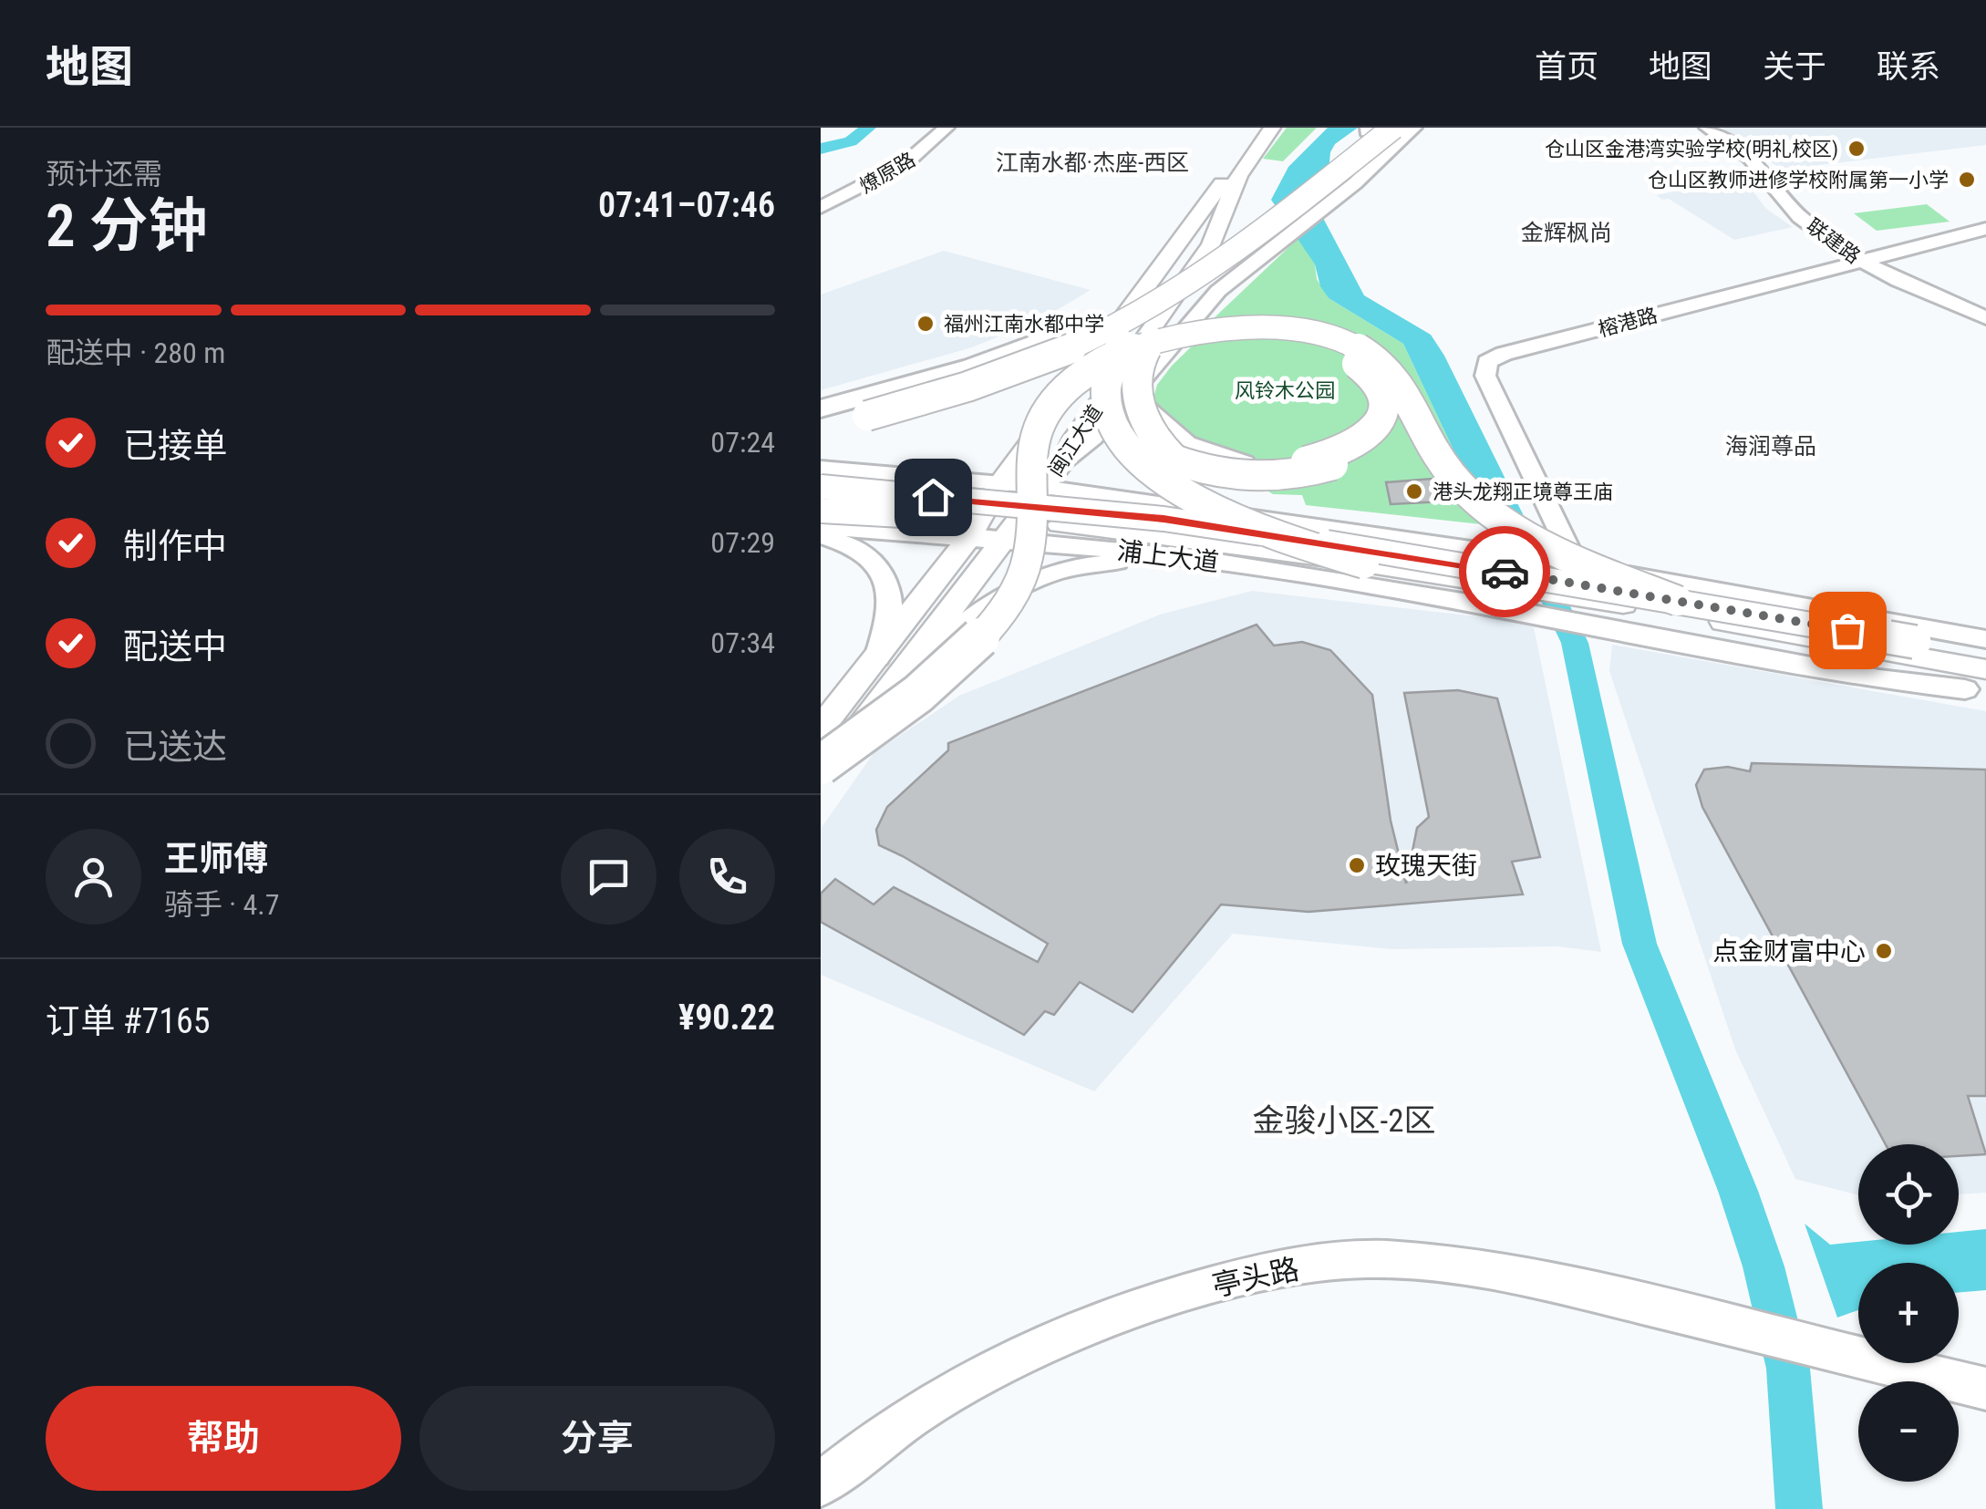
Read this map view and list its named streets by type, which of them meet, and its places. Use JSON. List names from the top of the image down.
{
  "streets": {
    "main road": [
      "燎原路",
      "联建路",
      "榕港路",
      "闽江大道",
      "浦上大道",
      "亭头路"
    ]
  },
  "crossings": [
    ["联建路", "榕港路"],
    ["榕港路", "浦上大道"],
    ["闽江大道", "浦上大道"]
  ],
  "districts": [
    "江南水都·杰座-西区",
    "金辉枫尚",
    "海润尊品",
    "金骏小区-2区"
  ],
  "parks": ["风铃木公园"],
  "places": [
    "仓山区金港湾实验学校(明礼校区)",
    "仓山区教师进修学校附属第一小学",
    "福州江南水都中学",
    "港头龙翔正境尊王庙",
    "玫瑰天街",
    "点金财富中心"
  ],
  "page": {
    "header": "地图",
    "nav": [
      "首页",
      "地图",
      "关于",
      "联系"
    ],
    "heading": ["2 分钟", "预计还需", "07:41–07:46"],
    "panel": [
      "王师傅",
      "骑手 · 4.7",
      "订单 #7165",
      "¥90.22"
    ],
    "bar": "配送中 · 280 m",
    "list": [
      ["已接单", "07:24"],
      ["制作中", "07:29"],
      ["配送中", "07:34"],
      "已送达"
    ],
    "map_buttons": ["+", "−"],
    "buttons": ["帮助", "分享"]
  }
}
